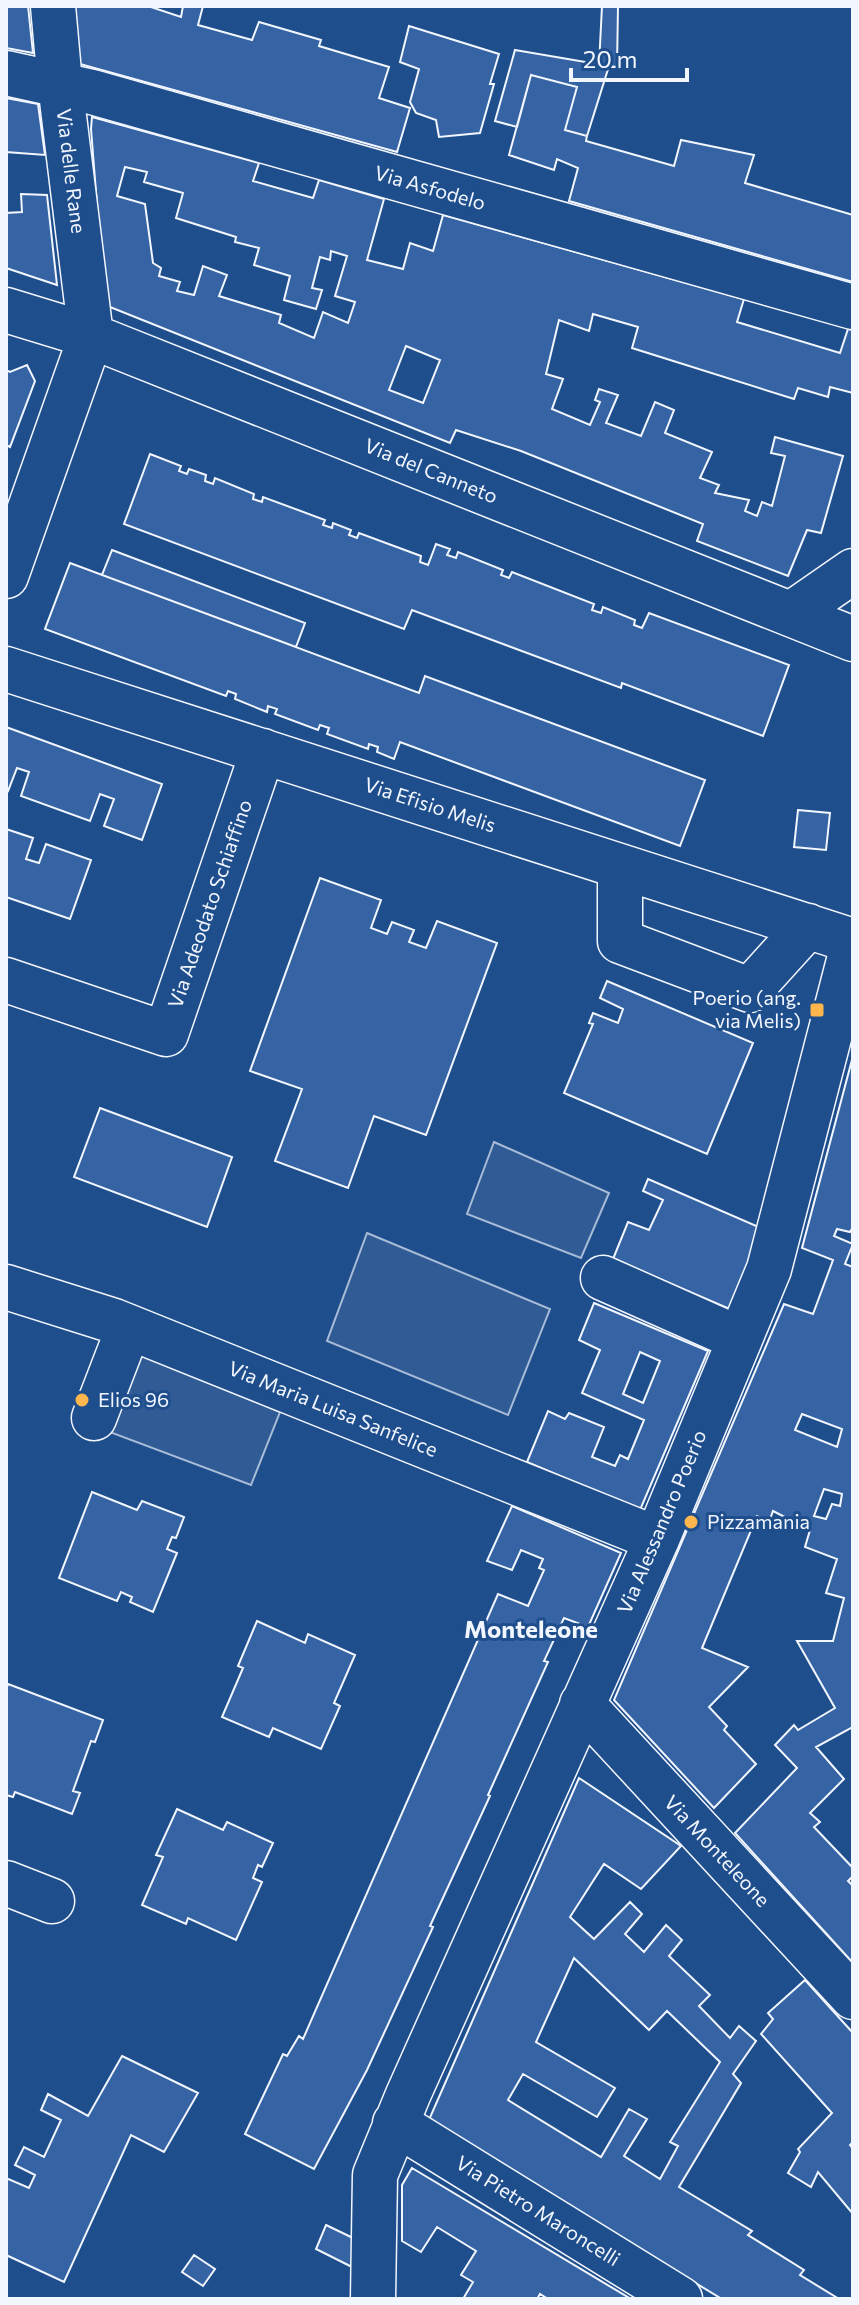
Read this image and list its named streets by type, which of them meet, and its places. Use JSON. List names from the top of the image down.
{
  "streets": {
    "street": [
      "Via delle Rane",
      "Via Asfodelo",
      "Via del Canneto",
      "Via Efisio Melis",
      "Via Adeodato Schiaffino",
      "Via Maria Luisa Sanfelice",
      "Via Alessandro Poerio",
      "Via Monteleone",
      "Via Pietro Maroncelli"
    ]
  },
  "crossings": [
    ["Via delle Rane", "Via Asfodelo"],
    ["Via delle Rane", "Via del Canneto"],
    ["Via Efisio Melis", "Via Adeodato Schiaffino"],
    ["Via Efisio Melis", "Via Alessandro Poerio"],
    ["Via Maria Luisa Sanfelice", "Via Alessandro Poerio"],
    ["Via Alessandro Poerio", "Via Monteleone"],
    ["Via Alessandro Poerio", "Via Pietro Maroncelli"]
  ],
  "districts": ["Monteleone"],
  "places": {
    "transit": ["Poerio (ang. via Melis)"],
    "other": ["Elios 96", "Pizzamania"]
  },
  "scale_bar": "20 m"
}
